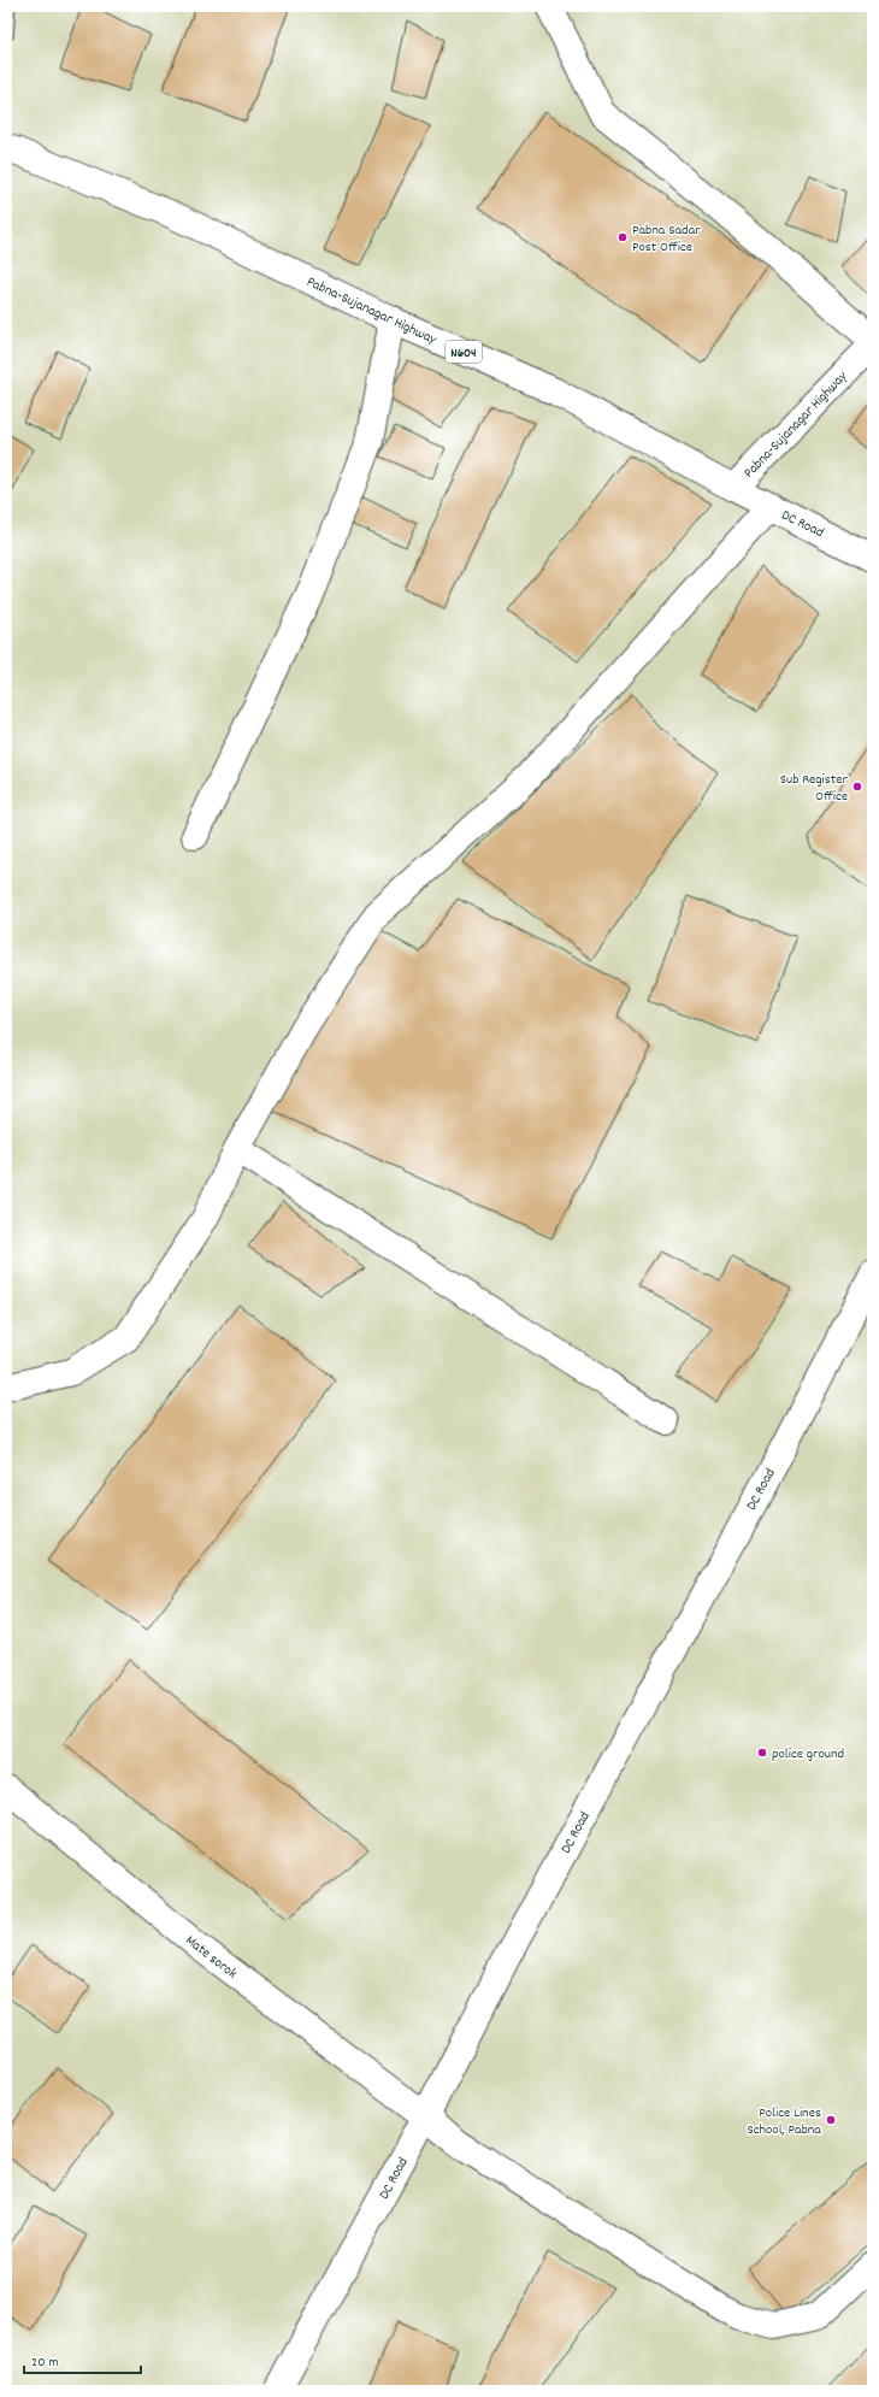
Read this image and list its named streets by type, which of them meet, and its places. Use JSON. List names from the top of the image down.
{
  "streets": {
    "main road": [
      "Pabna-Sujanagar Highway",
      "N604",
      "DC Road",
      "Mate sorok"
    ]
  },
  "crossings": [
    ["Pabna-Sujanagar Highway", "DC Road"],
    ["DC Road", "Mate sorok"]
  ],
  "places": [
    "Pabna Sadar Post Office",
    "Sub Register Office",
    "police ground",
    "Police Lines School, Pabna"
  ],
  "scale_bar": "20 m"
}
